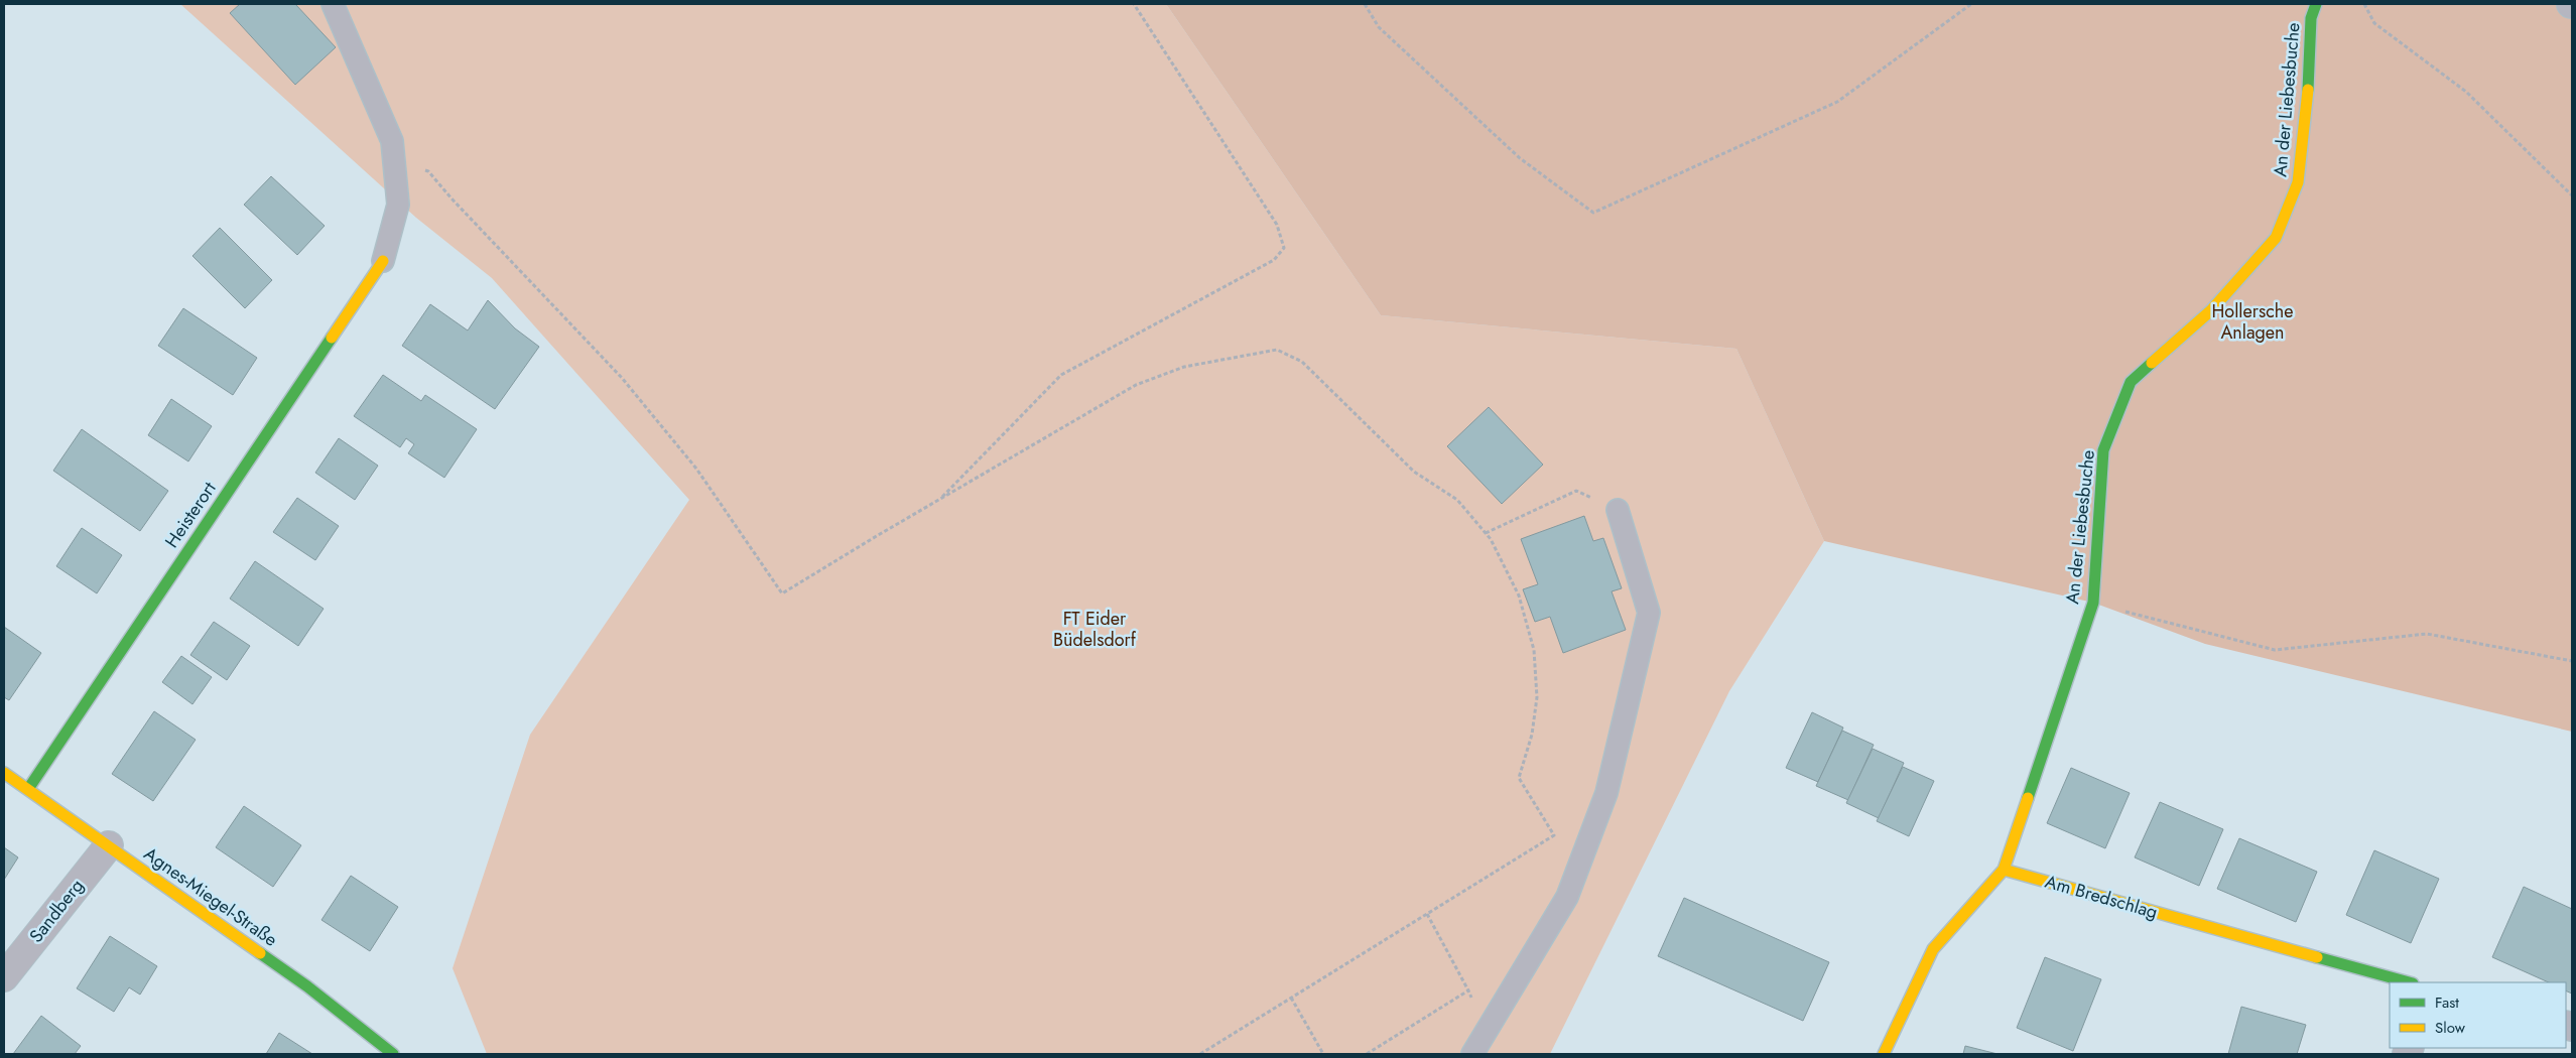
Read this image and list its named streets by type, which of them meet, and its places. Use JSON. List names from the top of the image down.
{
  "streets": {
    "street": [
      "An der Liebesbuche",
      "Heisterort",
      "Agnes-Miegel-Straße",
      "Am Bredschlag",
      "Sandberg"
    ]
  },
  "crossings": [
    ["An der Liebesbuche", "Am Bredschlag"],
    ["Heisterort", "Agnes-Miegel-Straße"],
    ["Agnes-Miegel-Straße", "Sandberg"]
  ],
  "parks": ["Hollersche Anlagen", "FT Eider Büdelsdorf"],
  "legend": ["Fast", "Slow"]
}
